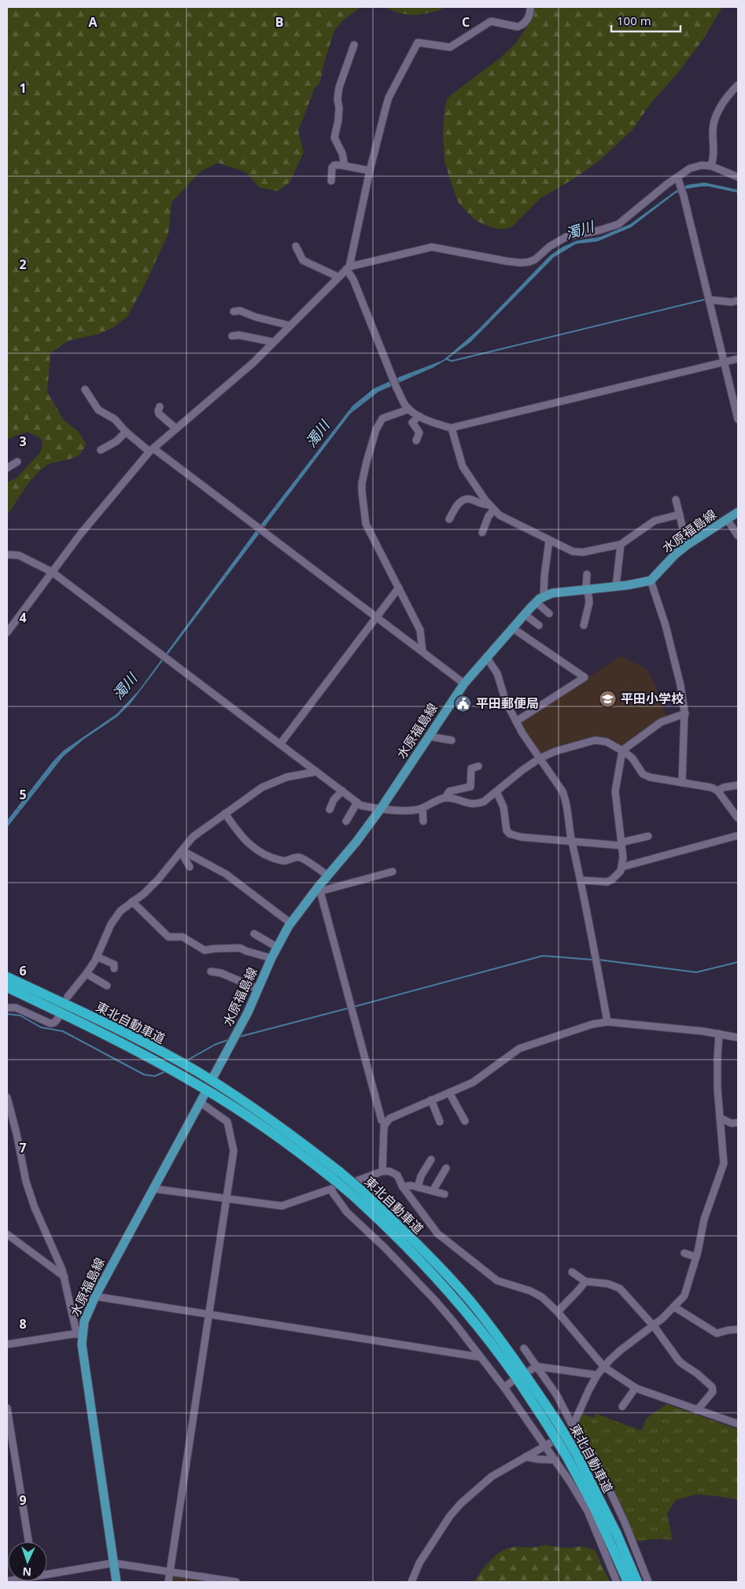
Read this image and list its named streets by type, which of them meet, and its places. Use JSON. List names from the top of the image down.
{
  "streets": {
    "highway": ["東北自動車道"],
    "main road": ["水原福島線"]
  },
  "crossings": [
    ["水原福島線", "東北自動車道"]
  ],
  "water": ["濁川"],
  "places": {
    "school or university": ["平田小学校"],
    "public building": ["平田郵便局"]
  },
  "scale_bar": "100 m",
  "north": "bottom",
  "grid": {
    "columns": ["A", "B", "C"],
    "rows": [
      "1",
      "2",
      "3",
      "4",
      "5",
      "6",
      "7",
      "8",
      "9"
    ]
  }
}
